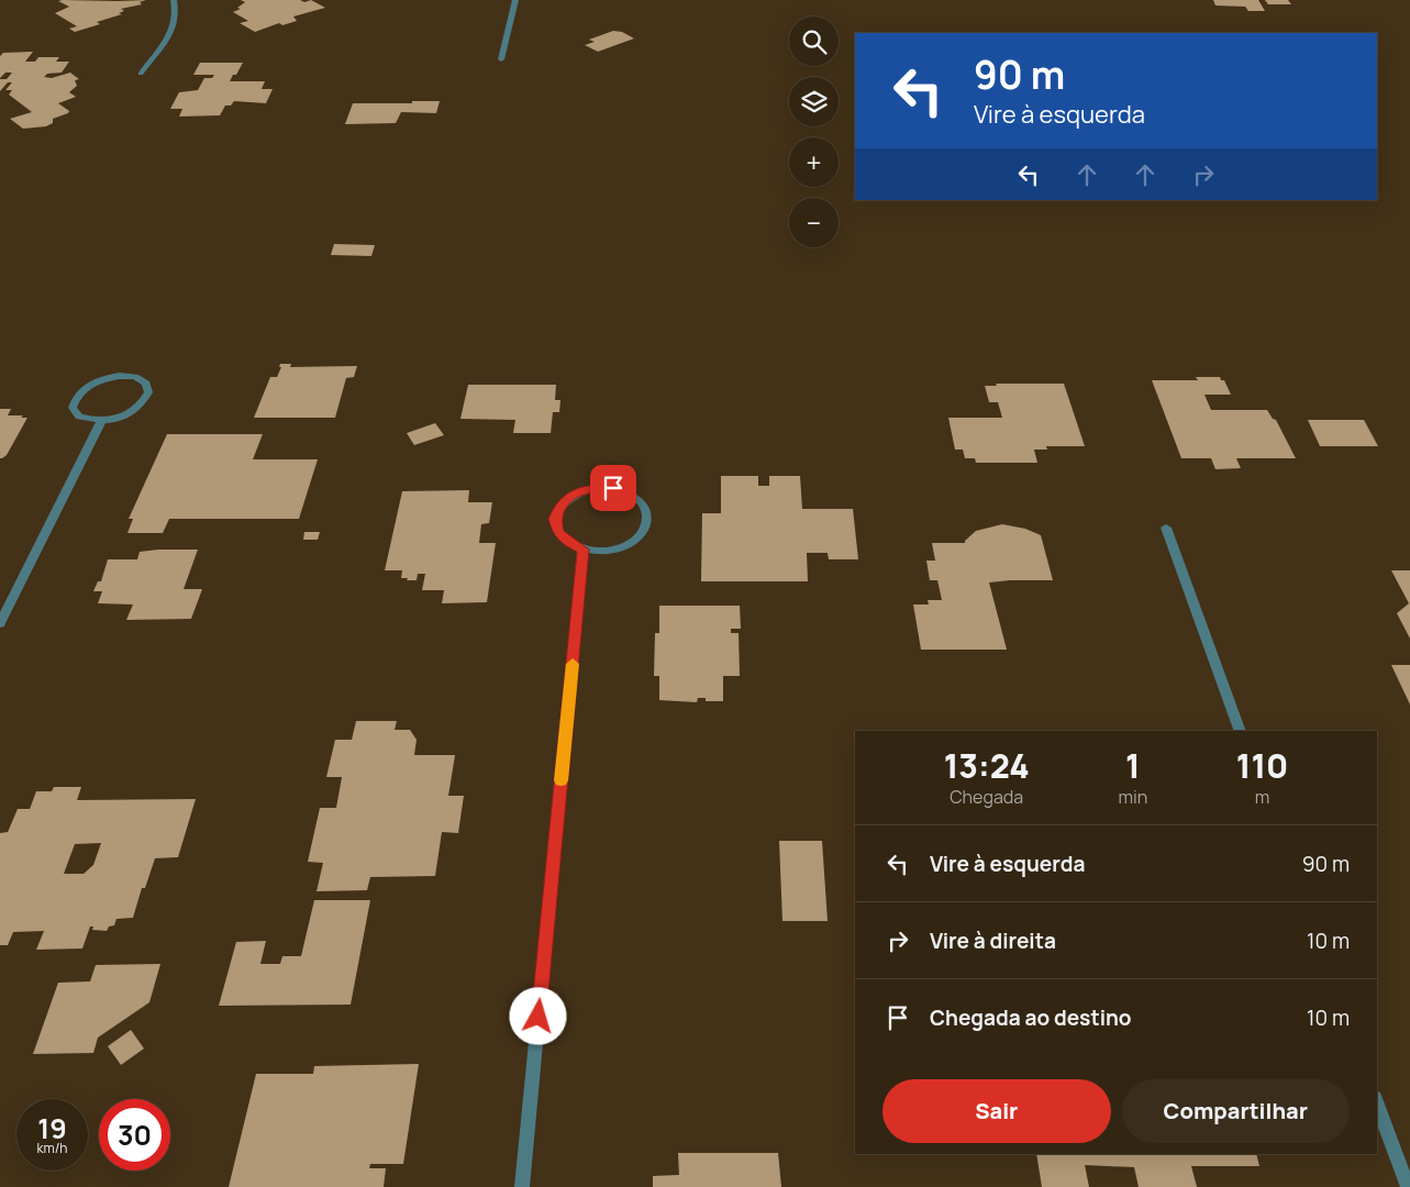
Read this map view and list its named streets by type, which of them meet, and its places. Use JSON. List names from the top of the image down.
{
  "page": {
    "map_buttons": ["+", "−"],
    "turn": ["90 m", "Vire à esquerda"],
    "eta": [
      "13:24",
      "Chegada",
      "1",
      "min",
      "110",
      "m"
    ],
    "list": [
      {
        "name": "Vire à esquerda",
        "value": "90 m"
      },
      {
        "name": "Vire à direita",
        "value": "10 m"
      },
      {
        "name": "Chegada ao destino",
        "value": "10 m"
      }
    ],
    "buttons": ["Sair", "Compartilhar"],
    "speed": "19 km/h",
    "limit": "30"
  }
}
